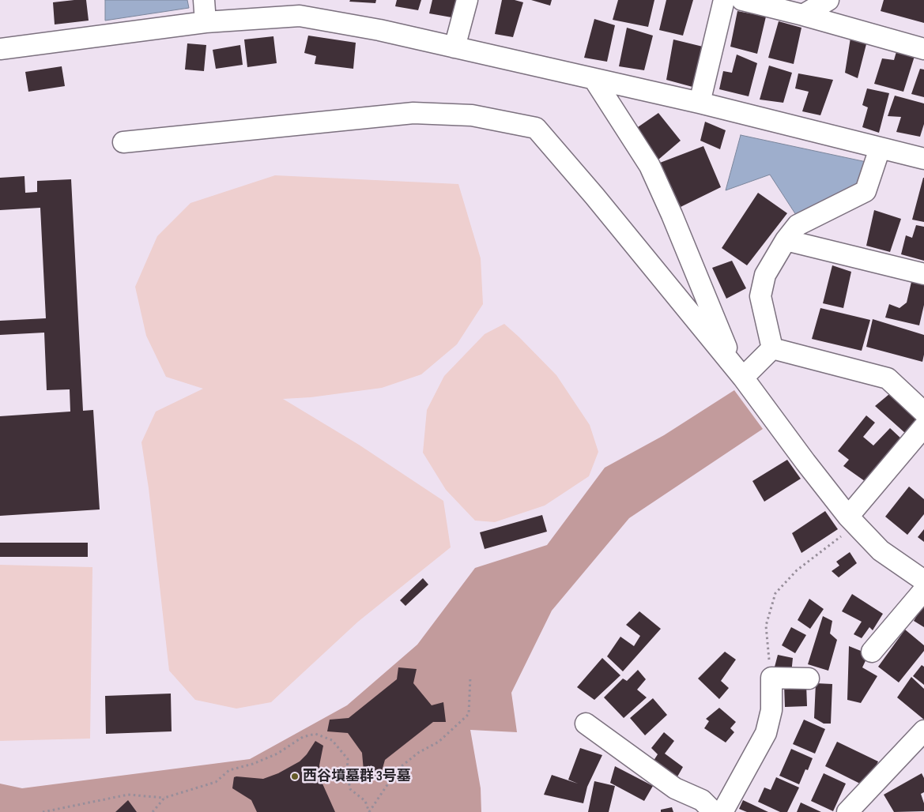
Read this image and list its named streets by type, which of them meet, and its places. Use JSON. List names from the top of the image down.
{
  "places": ["西谷墳墓群 3号墓"]
}
